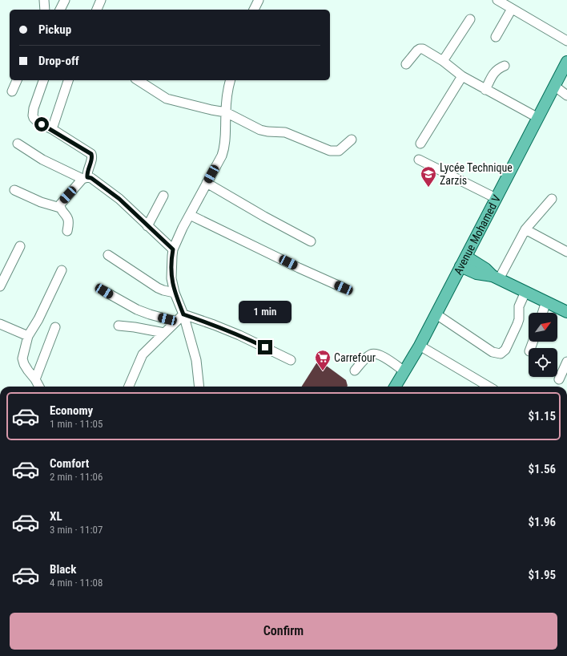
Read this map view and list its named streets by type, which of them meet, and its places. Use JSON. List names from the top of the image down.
{
  "streets": {
    "main road": ["Avenue Mohamed V"]
  },
  "places": {
    "school or university": ["Lycée Technique Zarzis"],
    "supermarket": ["Carrefour"]
  },
  "north": "top right",
  "page": {
    "banner": ["Pickup", "Drop-off"],
    "bubble": "1 min",
    "list": [
      {
        "name": "Economy",
        "note": "1 min · 11:05",
        "value": "$1.15"
      },
      {
        "name": "Comfort",
        "note": "2 min · 11:06",
        "value": "$1.56"
      },
      {
        "name": "XL",
        "note": "3 min · 11:07",
        "value": "$1.96"
      },
      {
        "name": "Black",
        "note": "4 min · 11:08",
        "value": "$1.95"
      }
    ],
    "buttons": "Confirm"
  }
}
